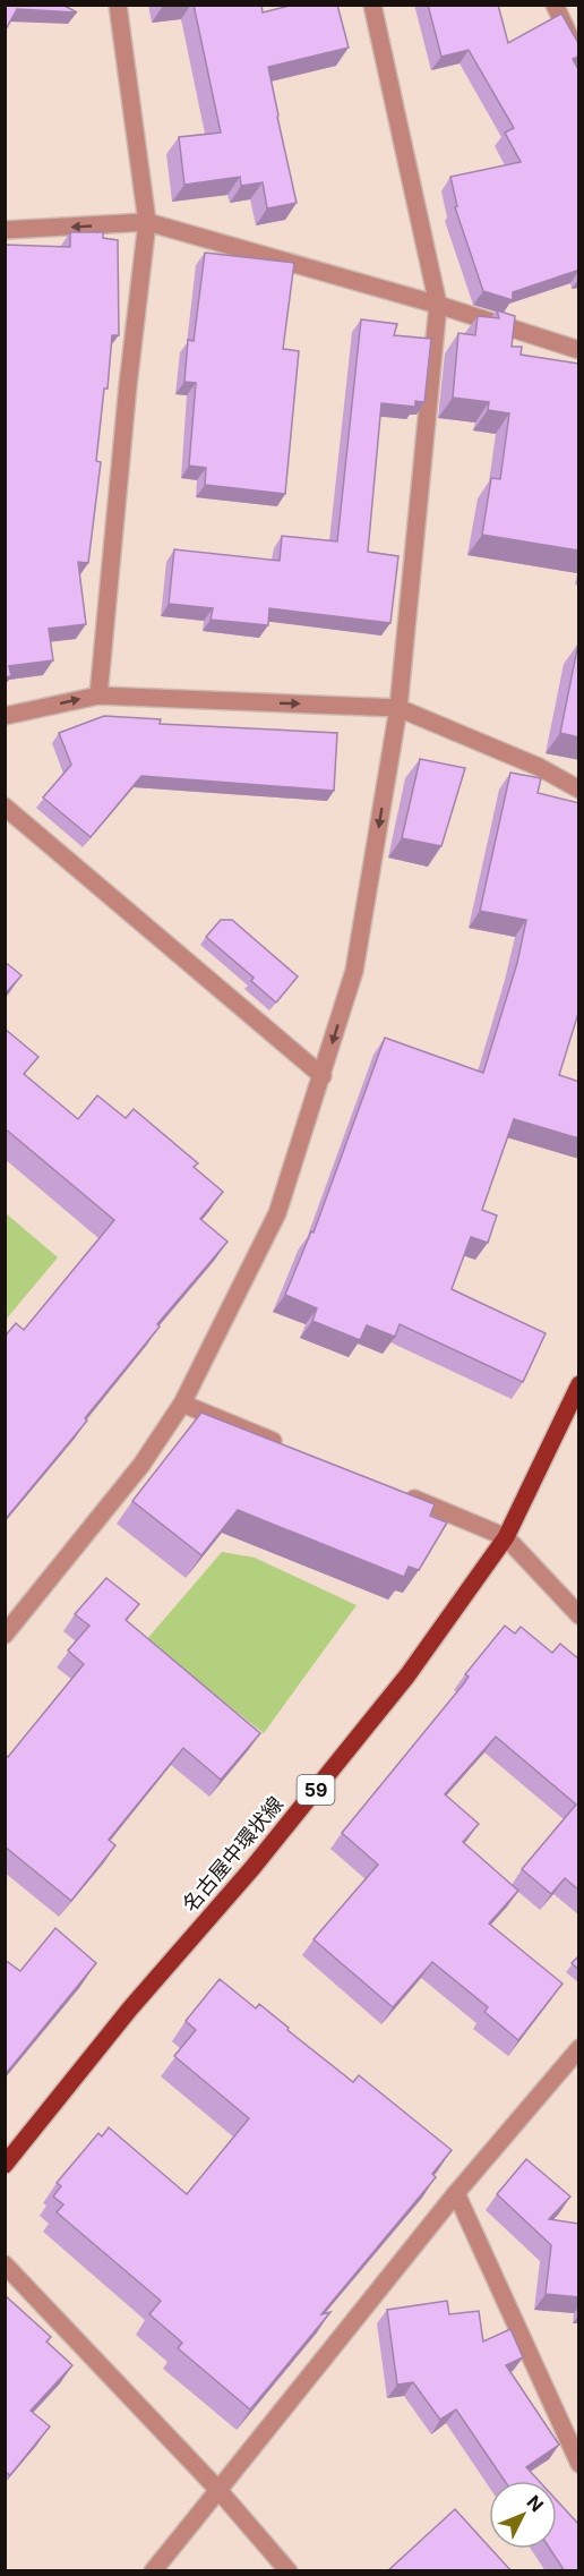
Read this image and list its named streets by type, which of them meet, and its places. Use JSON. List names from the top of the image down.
{
  "streets": {
    "main road": ["59", "名古屋中環状線"]
  },
  "north": "top right"
}
